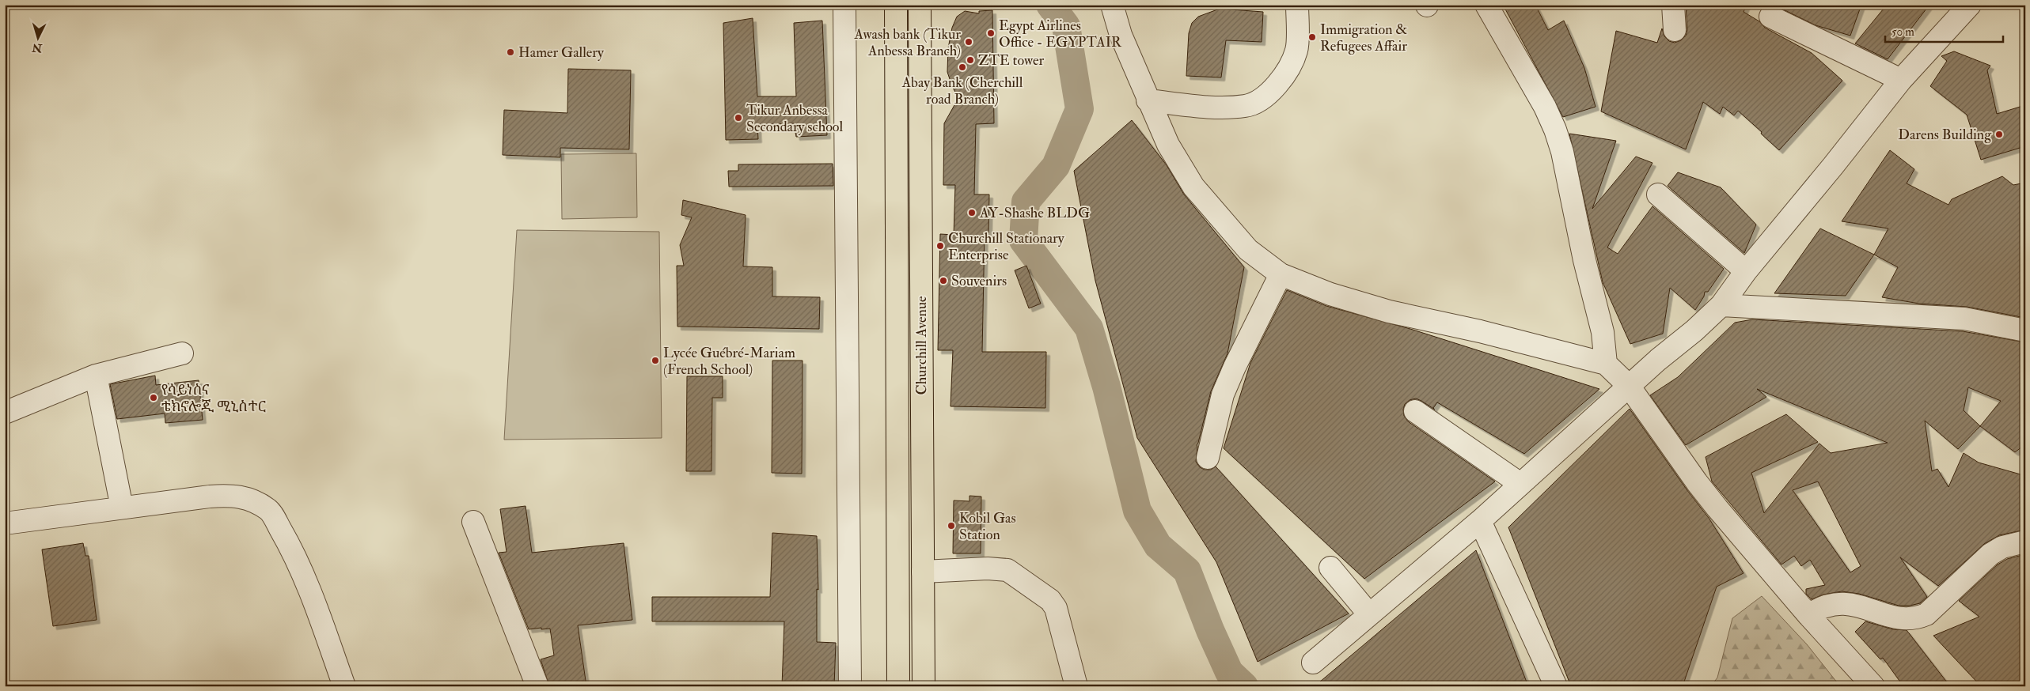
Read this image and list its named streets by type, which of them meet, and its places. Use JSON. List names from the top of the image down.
{
  "streets": {
    "main road": ["Churchill Avenue"]
  },
  "places": [
    "Egypt Airlines Office - EGYPTAIR",
    "Immigration & Refugees Affair",
    "Awash bank (Tikur Anbessa Branch)",
    "Hamer Gallery",
    "ZTE tower",
    "Abay Bank (Cherchill road Branch)",
    "Tikur Anbessa Secondary school",
    "Darens Building",
    "AY-Shashe BLDG",
    "Churchill Stationary Enterprise",
    "Souvenirs",
    "Lycée Guébré-Mariam (French School)",
    "የሳይነስና ቴክኖሎጂ ሚኒስተር",
    "Kobil Gas Station"
  ],
  "scale_bar": "50 m",
  "north": "bottom"
}
